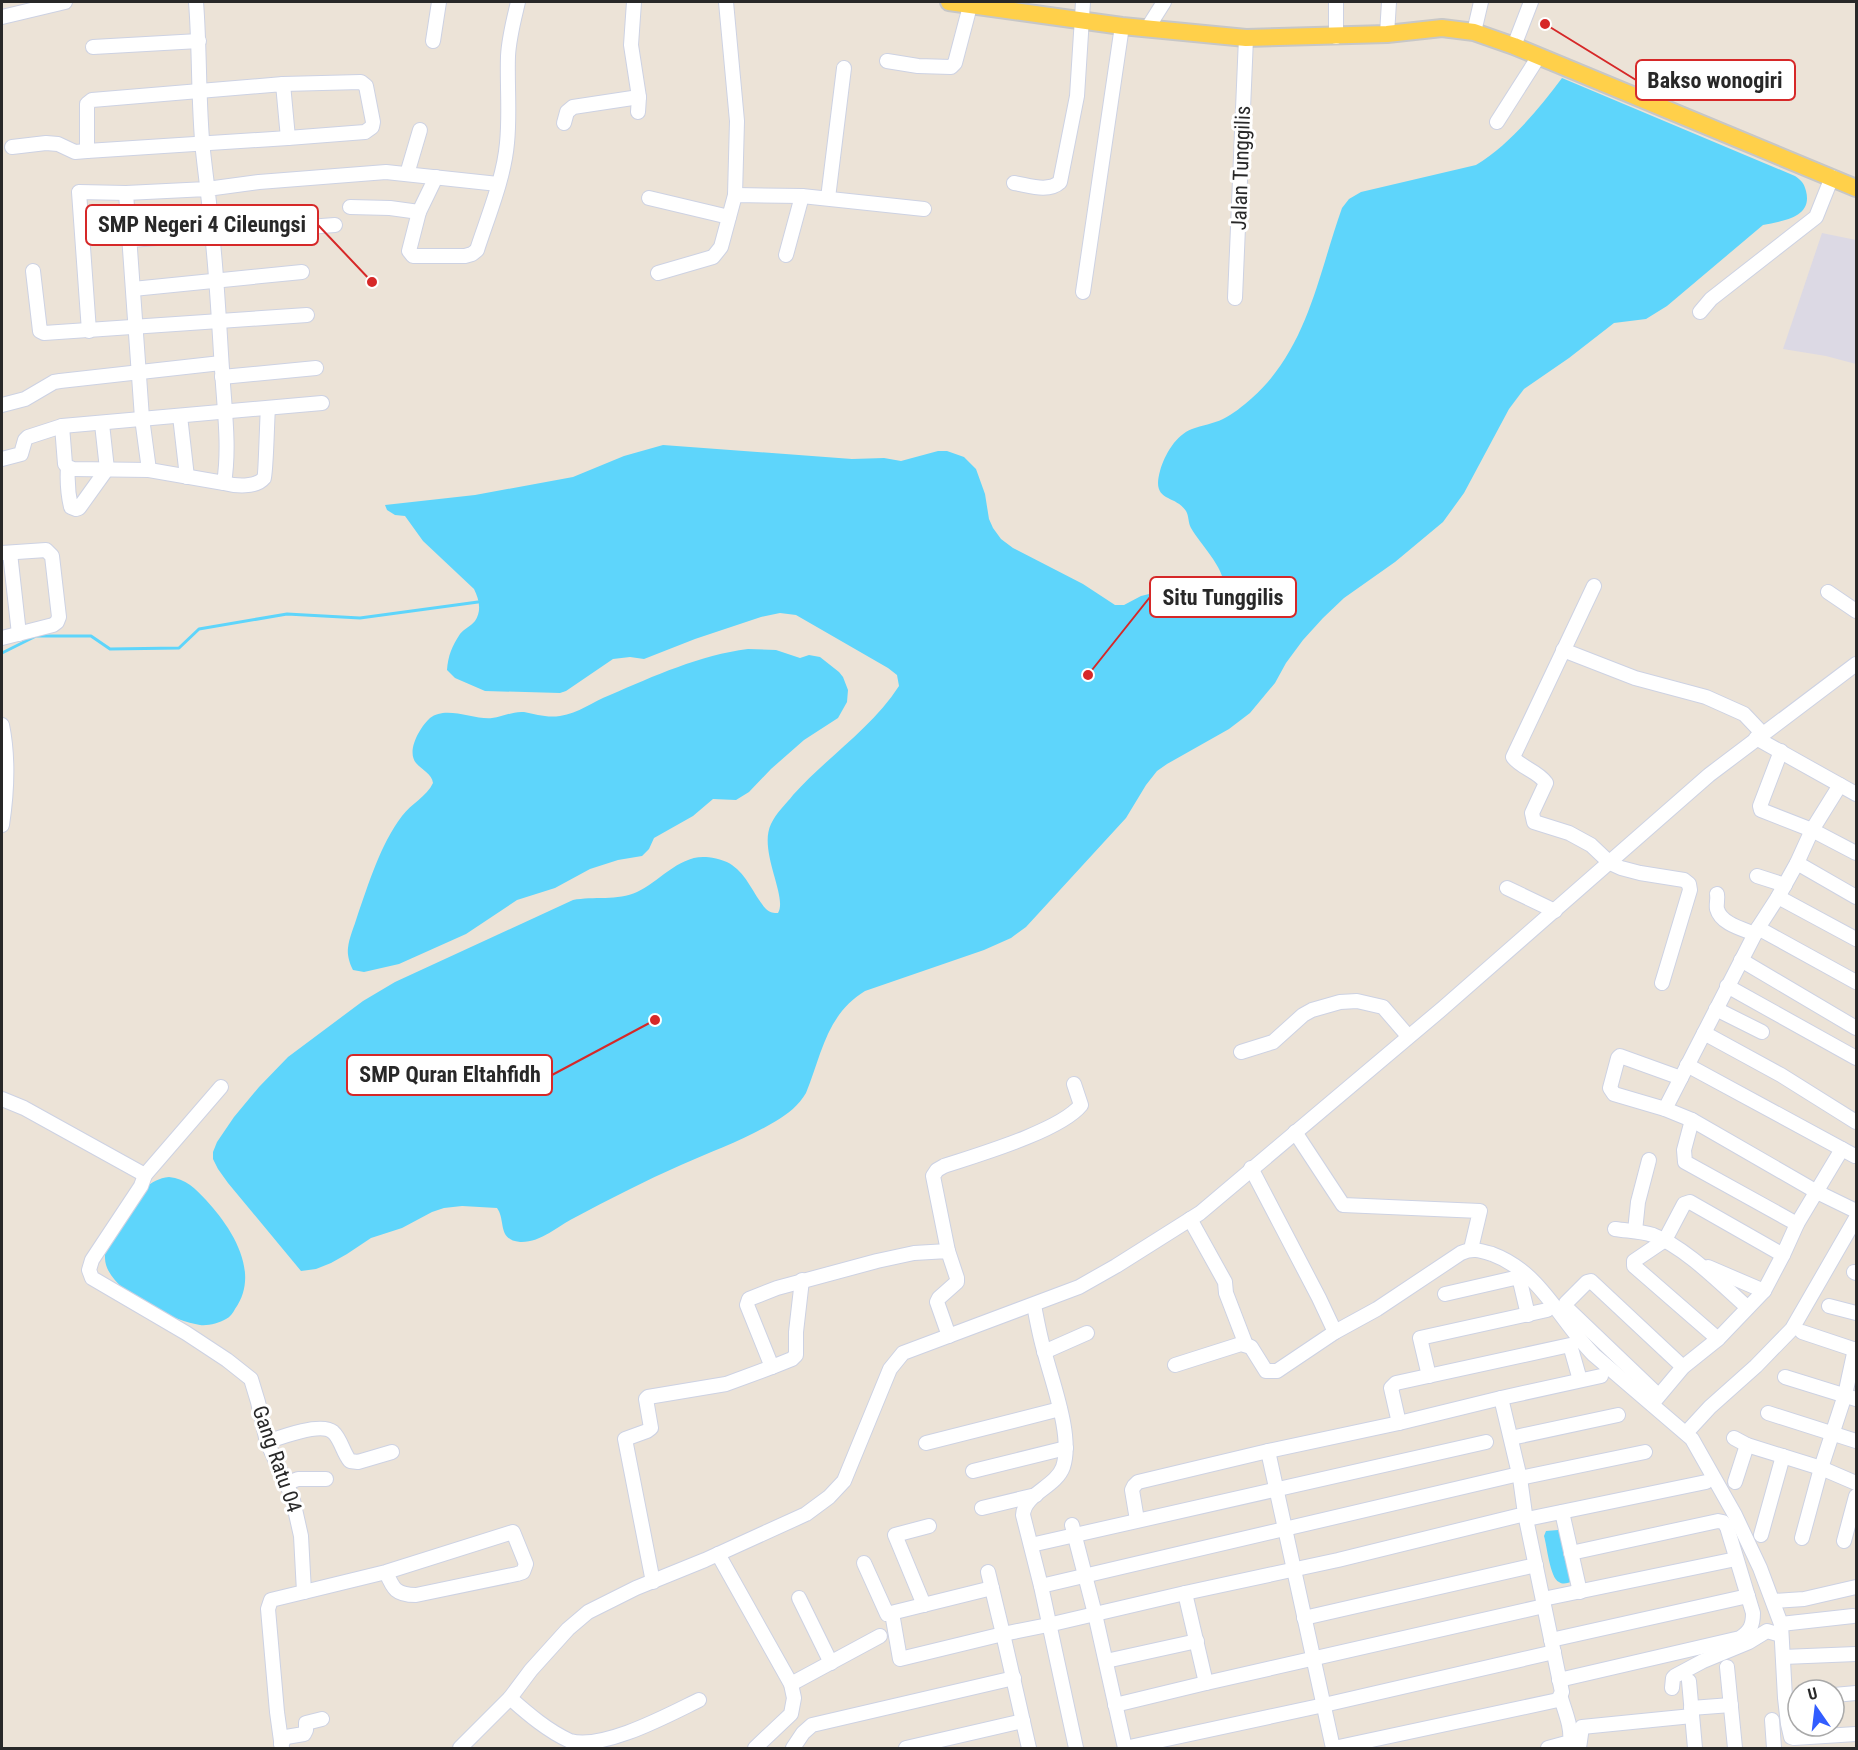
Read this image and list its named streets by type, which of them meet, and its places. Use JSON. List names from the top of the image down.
{
  "streets": {
    "street": ["Jalan Tunggilis", "Gang Ratu 04"]
  },
  "places": [
    "Bakso wonogiri",
    "SMP Negeri 4 Cileungsi",
    "Situ Tunggilis",
    "SMP Quran Eltahfidh"
  ],
  "north": "top"
}
